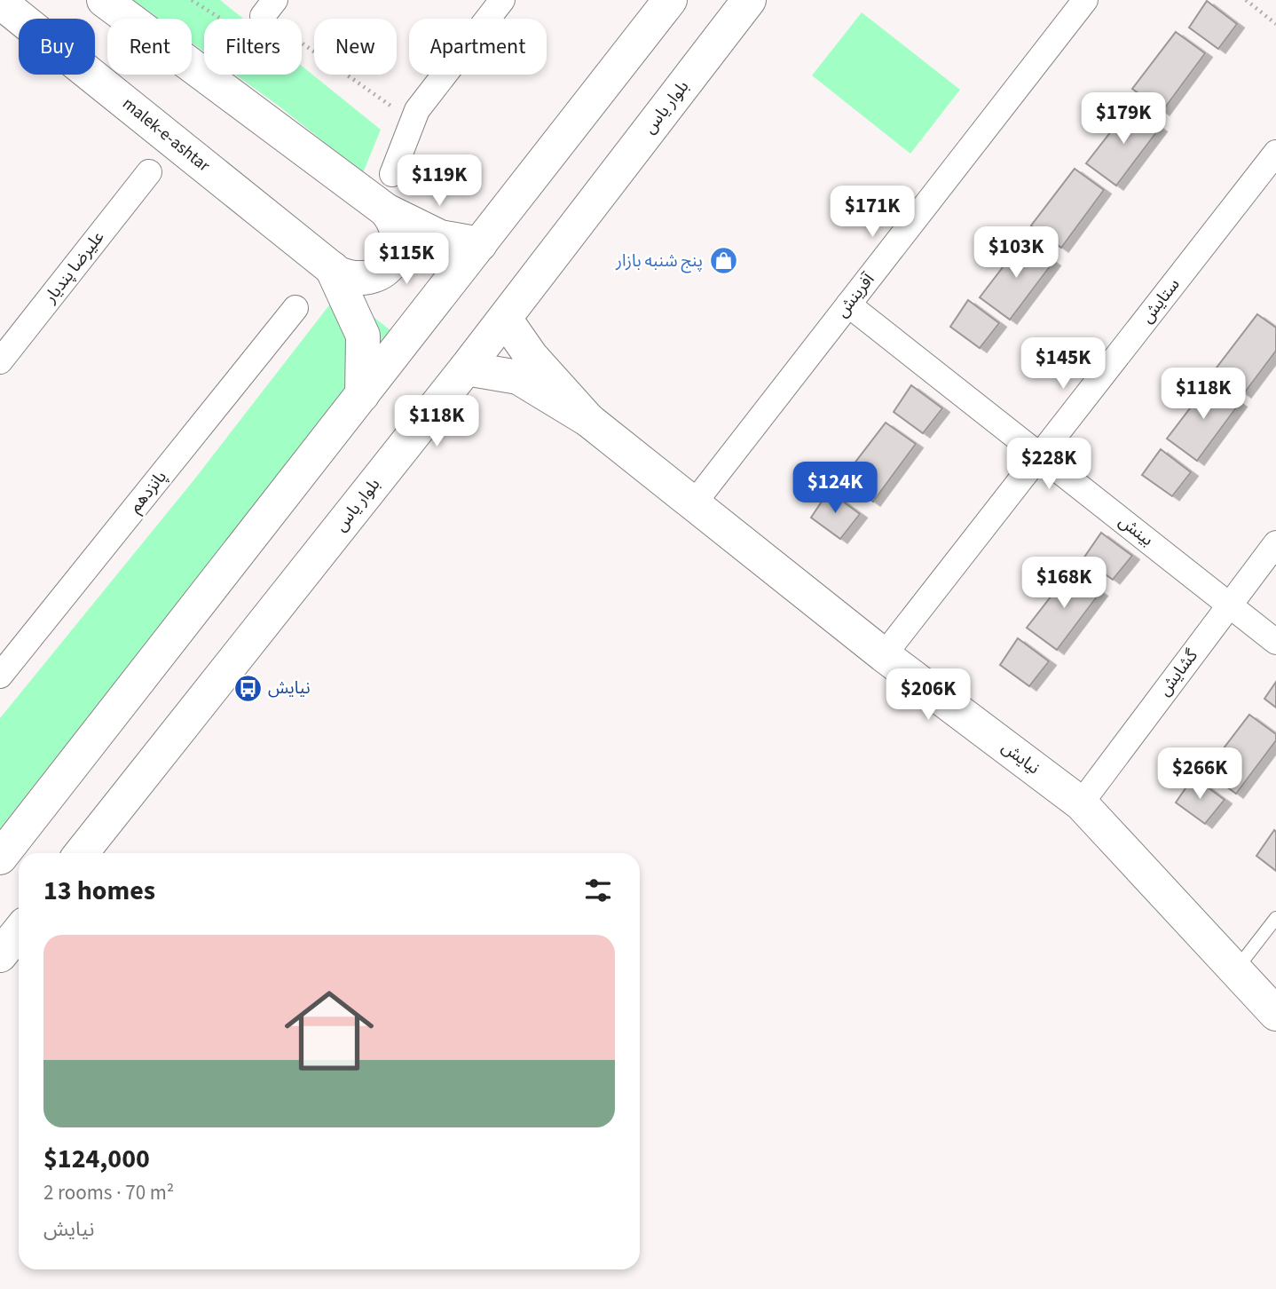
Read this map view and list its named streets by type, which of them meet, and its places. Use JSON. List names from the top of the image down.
{
  "streets": {
    "street": [
      "بلوار یاس",
      "malek-e-ashtar",
      "علیرضا پندیار",
      "آفرینش",
      "ستایش",
      "پانزدهم",
      "بینش",
      "گشایش",
      "نیایش"
    ]
  },
  "crossings": [
    ["آفرینش", "بینش"],
    ["آفرینش", "نیایش"],
    ["ستایش", "بینش"],
    ["ستایش", "نیایش"],
    ["بینش", "گشایش"],
    ["گشایش", "نیایش"]
  ],
  "places": {
    "shop": ["پنج شنبه بازار"],
    "bus stop": ["نیایش"]
  },
  "page": {
    "chip": [
      "Buy",
      "Rent",
      "Filters",
      "New",
      "Apartment"
    ],
    "price": [
      "$179K",
      "$119K",
      "$171K",
      "$103K",
      "$115K",
      "$145K",
      "$118K",
      "$118K",
      "$228K",
      "$124K",
      "$168K",
      "$206K",
      "$266K"
    ],
    "heading": "13 homes",
    "list": [
      {
        "name": "$124,000",
        "note": "2 rooms · 70 m² · نیایش"
      }
    ]
  }
}
